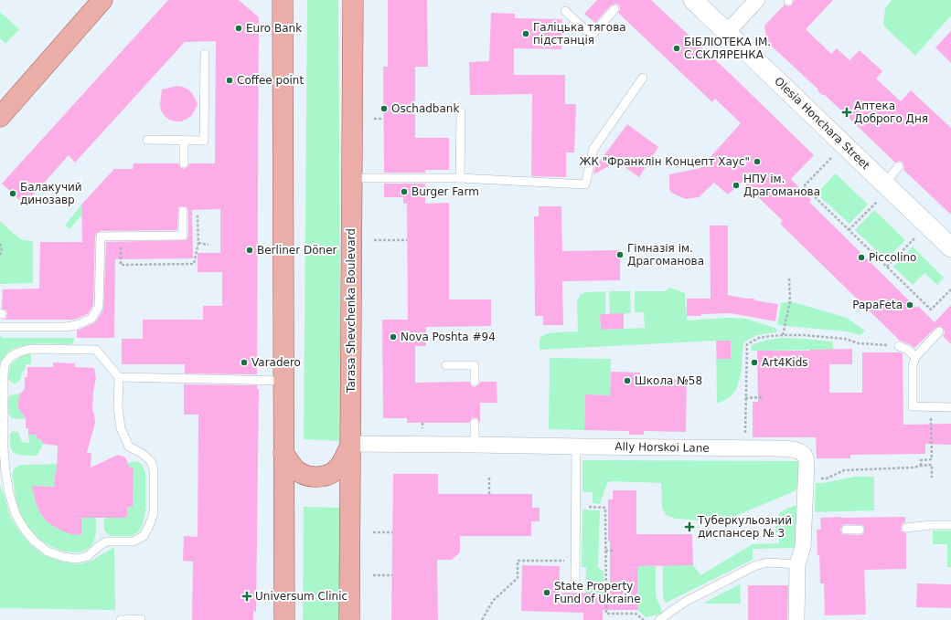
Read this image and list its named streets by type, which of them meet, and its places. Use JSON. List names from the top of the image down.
{
  "streets": {
    "main road": ["Tarasa Shevchenka Boulevard"],
    "street": ["Olesia Honchara Street", "Ally Horskoi Lane"]
  },
  "crossings": [
    ["Tarasa Shevchenka Boulevard", "Ally Horskoi Lane"]
  ],
  "places": {
    "other": [
      "Euro Bank",
      "Галiцька тягова пiдстанцiя",
      "БІБЛІОТЕКА ІМ. С.СКЛЯРЕНКА",
      "Coffee point",
      "Oschadbank",
      "ЖК \"Франклін Концепт Хаус\"",
      "НПУ ім. Драгоманова",
      "Burger Farm",
      "Балакучий динозавр",
      "Berliner Döner",
      "Гімназія ім. Драгоманова",
      "Piccolino",
      "PapaFeta",
      "Nova Poshta #94",
      "Varadero",
      "Art4Kids",
      "Школа №58",
      "State Property Fund of Ukraine"
    ],
    "health": ["Аптека Доброго Дня", "Туберкульозний диспансер № 3", "Universum Clinic"]
  }
}
